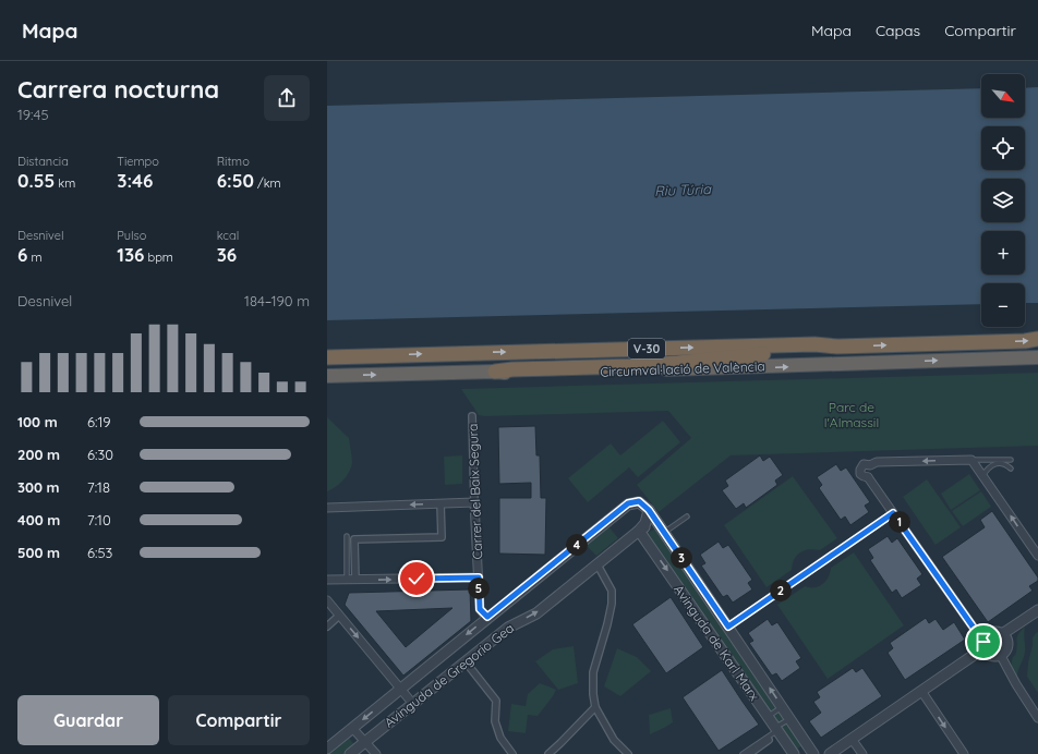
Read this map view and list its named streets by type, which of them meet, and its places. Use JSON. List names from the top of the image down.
{
  "streets": {
    "highway": ["V-30", "Circumval·lació de València"],
    "street": ["Carrer del Baix Segura", "Avinguda de Karl Marx", "Avinguda de Gregorio Gea"]
  },
  "crossings": [
    ["Carrer del Baix Segura", "Avinguda de Gregorio Gea"],
    ["Avinguda de Karl Marx", "Avinguda de Gregorio Gea"]
  ],
  "one_way": ["Circumval·lació de València"],
  "water": ["Riu Túria"],
  "parks": ["Parc de l'Almassil"],
  "north": "bottom right",
  "page": {
    "header": "Mapa",
    "nav": ["Mapa", "Capas", "Compartir"],
    "heading": ["Carrera nocturna", "19:45"],
    "map_buttons": ["+", "−"],
    "stats": [
      ["Distancia", "0.55 km"],
      ["Tiempo", "3:46"],
      ["Ritmo", "6:50 /km"],
      ["Desnivel", "6 m"],
      ["Pulso", "136 bpm"],
      ["kcal", "36"]
    ],
    "chart": ["Desnivel", "184–190 m"],
    "list": [
      {
        "name": "100 m",
        "note": "6:19"
      },
      {
        "name": "200 m",
        "note": "6:30"
      },
      {
        "name": "300 m",
        "note": "7:18"
      },
      {
        "name": "400 m",
        "note": "7:10"
      },
      {
        "name": "500 m",
        "note": "6:53"
      }
    ],
    "pins": [
      "1",
      "4",
      "3",
      "5",
      "2"
    ],
    "buttons": ["Guardar", "Compartir"]
  }
}
